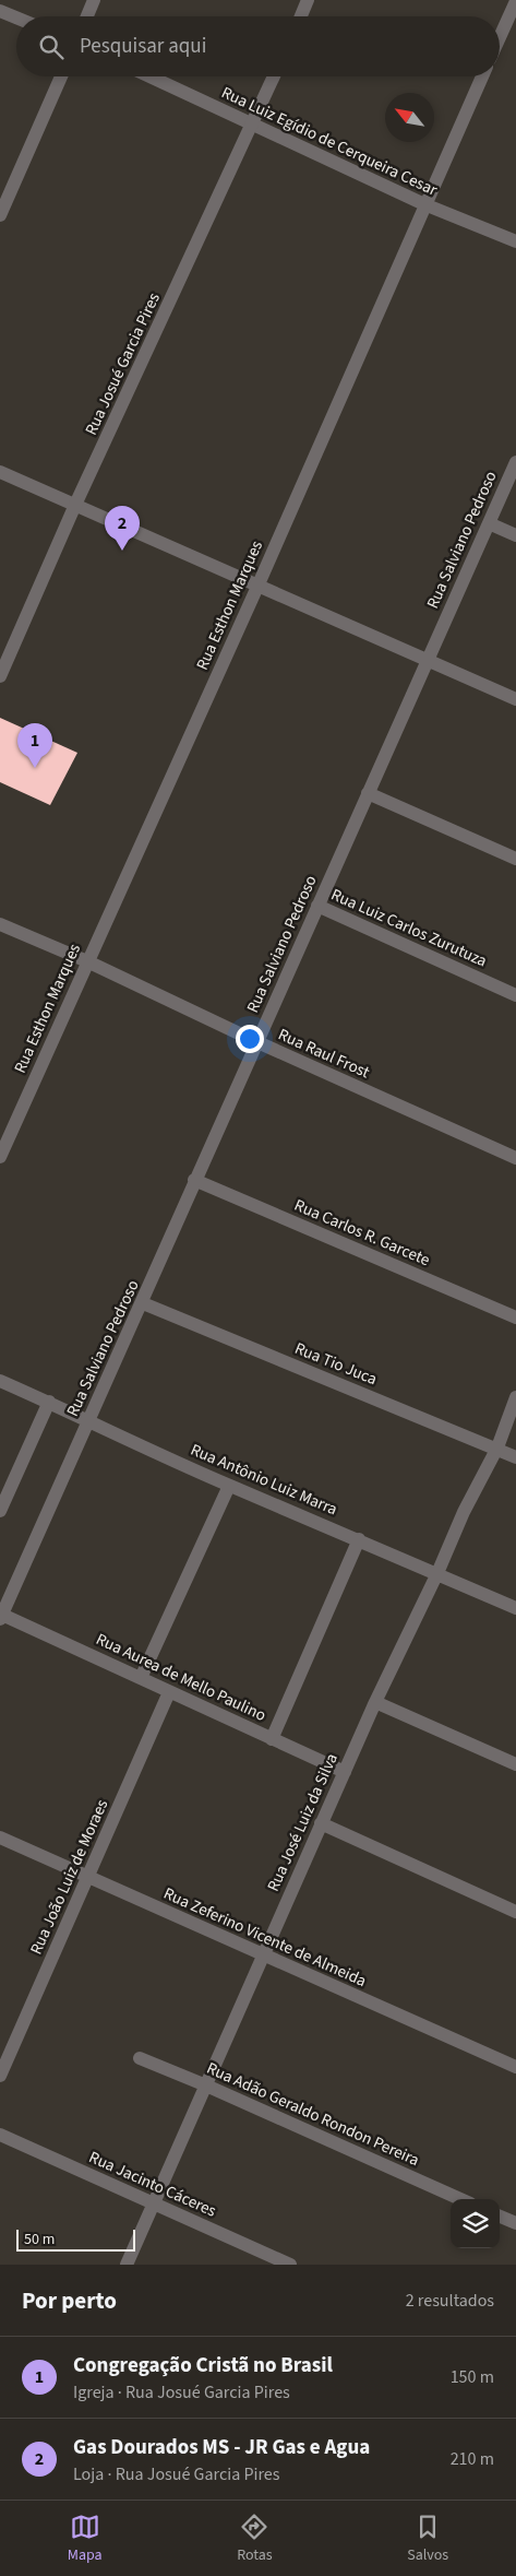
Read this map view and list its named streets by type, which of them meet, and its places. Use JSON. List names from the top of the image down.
{
  "streets": {
    "street": [
      "Rua Luiz Egídio de Cerqueira Cesar",
      "Rua Josué Garcia Pires",
      "Rua Salviano Pedroso",
      "Rua Esthon Marques",
      "Rua Luiz Carlos Zurutuza",
      "Rua Raul Frost",
      "Rua Carlos R. Garcete",
      "Rua Tio Juca",
      "Rua Antônio Luiz Marra",
      "Rua Aurea de Mello Paulino",
      "Rua José Luiz da Silva",
      "Rua João Luiz de Moraes",
      "Rua Zeferino Vicente de Almeida",
      "Rua Adão Geraldo Rondon Pereira",
      "Rua Jacinto Cáceres"
    ]
  },
  "crossings": [
    ["Rua Luiz Egídio de Cerqueira Cesar", "Rua Josué Garcia Pires"],
    ["Rua Luiz Egídio de Cerqueira Cesar", "Rua Esthon Marques"],
    ["Rua Salviano Pedroso", "Rua Luiz Carlos Zurutuza"],
    ["Rua Salviano Pedroso", "Rua Raul Frost"],
    ["Rua Salviano Pedroso", "Rua Carlos R. Garcete"],
    ["Rua Salviano Pedroso", "Rua Tio Juca"],
    ["Rua Salviano Pedroso", "Rua Antônio Luiz Marra"],
    ["Rua Salviano Pedroso", "Rua Aurea de Mello Paulino"],
    ["Rua Esthon Marques", "Rua Raul Frost"],
    ["Rua Tio Juca", "Rua José Luiz da Silva"],
    ["Rua Antônio Luiz Marra", "Rua José Luiz da Silva"],
    ["Rua Aurea de Mello Paulino", "Rua José Luiz da Silva"],
    ["Rua Aurea de Mello Paulino", "Rua João Luiz de Moraes"],
    ["Rua José Luiz da Silva", "Rua Zeferino Vicente de Almeida"],
    ["Rua José Luiz da Silva", "Rua Adão Geraldo Rondon Pereira"],
    ["Rua José Luiz da Silva", "Rua Jacinto Cáceres"],
    ["Rua João Luiz de Moraes", "Rua Zeferino Vicente de Almeida"]
  ],
  "scale_bar": "50 m",
  "north": "top left",
  "page": {
    "search": "Pesquisar aqui",
    "pins": ["2", "1"],
    "scale": "50 m",
    "heading": ["Por perto", "2 resultados"],
    "list": [
      {
        "mark": "1",
        "name": "Congregação Cristã no Brasil",
        "note": "Igreja · Rua Josué Garcia Pires",
        "value": "150 m"
      },
      {
        "mark": "2",
        "name": "Gas Dourados MS - JR Gas e Agua",
        "note": "Loja · Rua Josué Garcia Pires",
        "value": "210 m"
      }
    ],
    "nav": ["Mapa", "Rotas", "Salvos"]
  }
}
